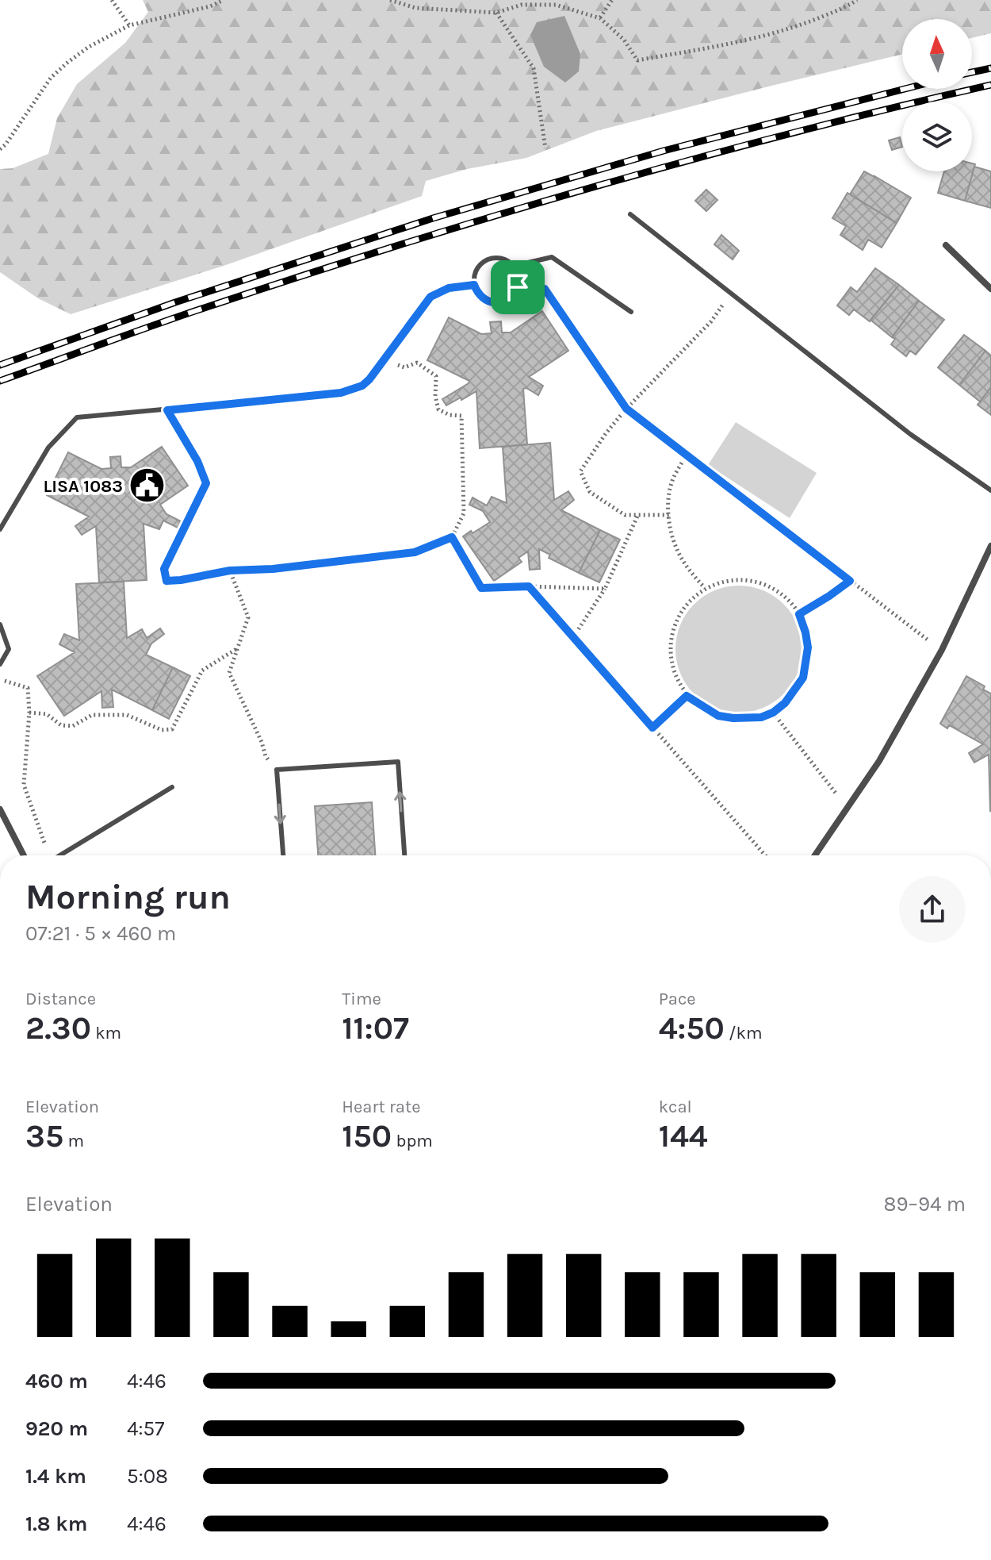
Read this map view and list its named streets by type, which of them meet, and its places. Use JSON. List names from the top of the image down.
{
  "places": {
    "public building": ["LISA 1083"]
  },
  "north": "top",
  "page": {
    "heading": ["Morning run", "07:21 · 5 × 460 m"],
    "stats": [
      ["Distance", "2.30 km"],
      ["Time", "11:07"],
      ["Pace", "4:50 /km"],
      ["Elevation", "35 m"],
      ["Heart rate", "150 bpm"],
      ["kcal", "144"]
    ],
    "chart": ["Elevation", "89–94 m"],
    "list": [
      {
        "name": "460 m",
        "note": "4:46"
      },
      {
        "name": "920 m",
        "note": "4:57"
      },
      {
        "name": "1.4 km",
        "note": "5:08"
      },
      {
        "name": "1.8 km",
        "note": "4:46"
      }
    ]
  }
}
